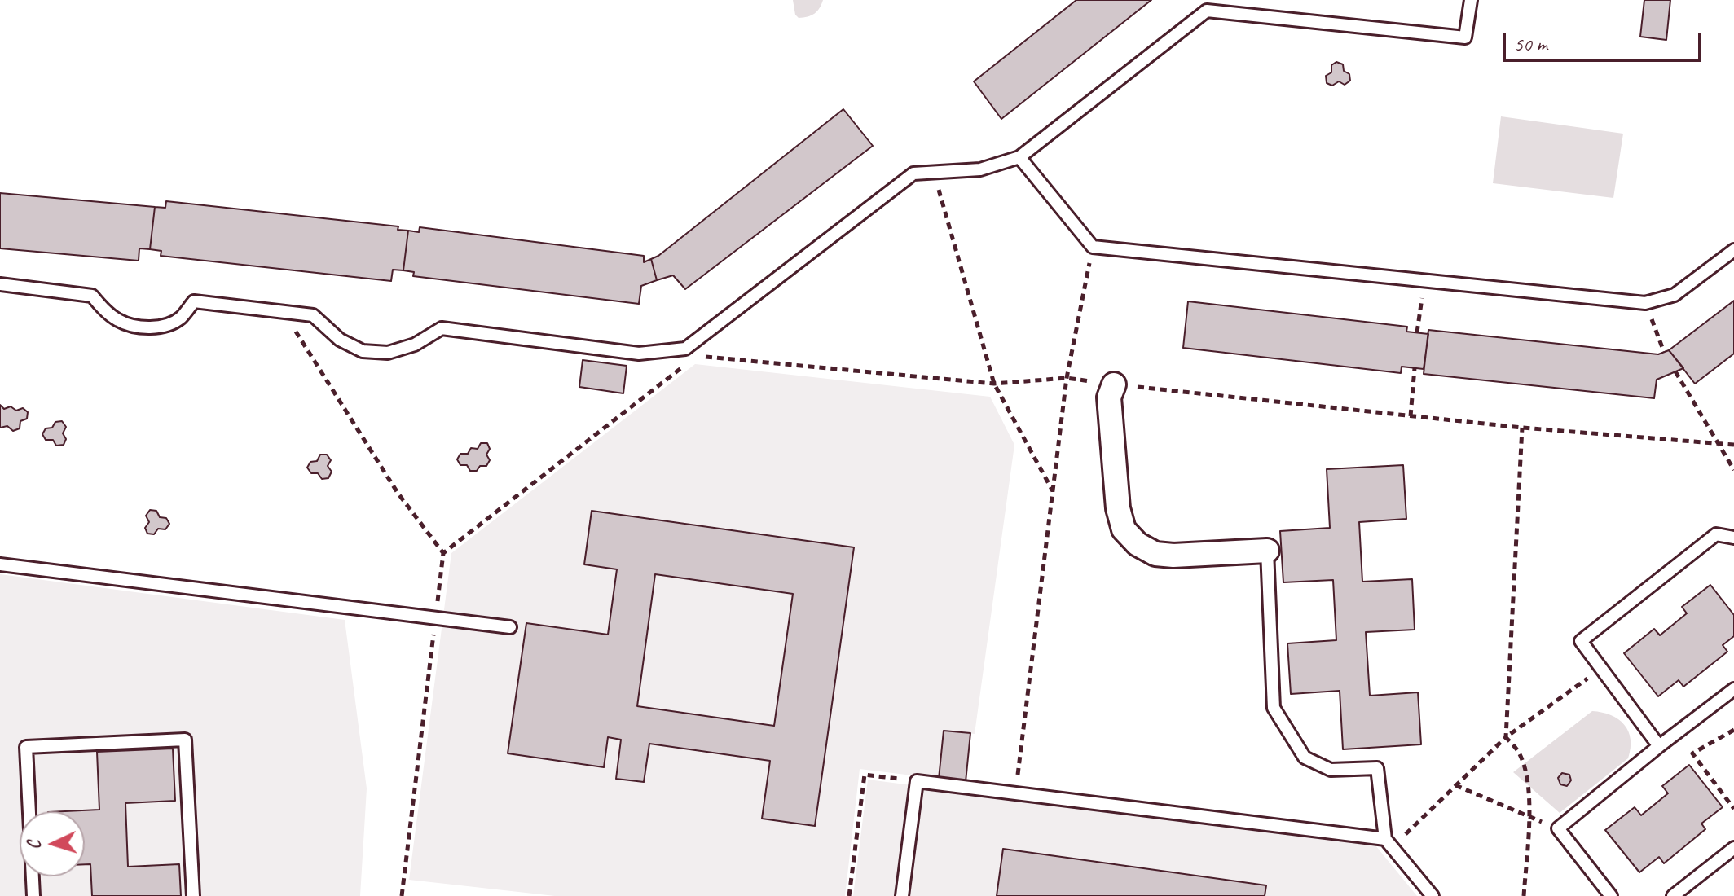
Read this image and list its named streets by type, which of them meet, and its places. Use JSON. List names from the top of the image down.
{
  "scale_bar": "50 m",
  "north": "left"
}
